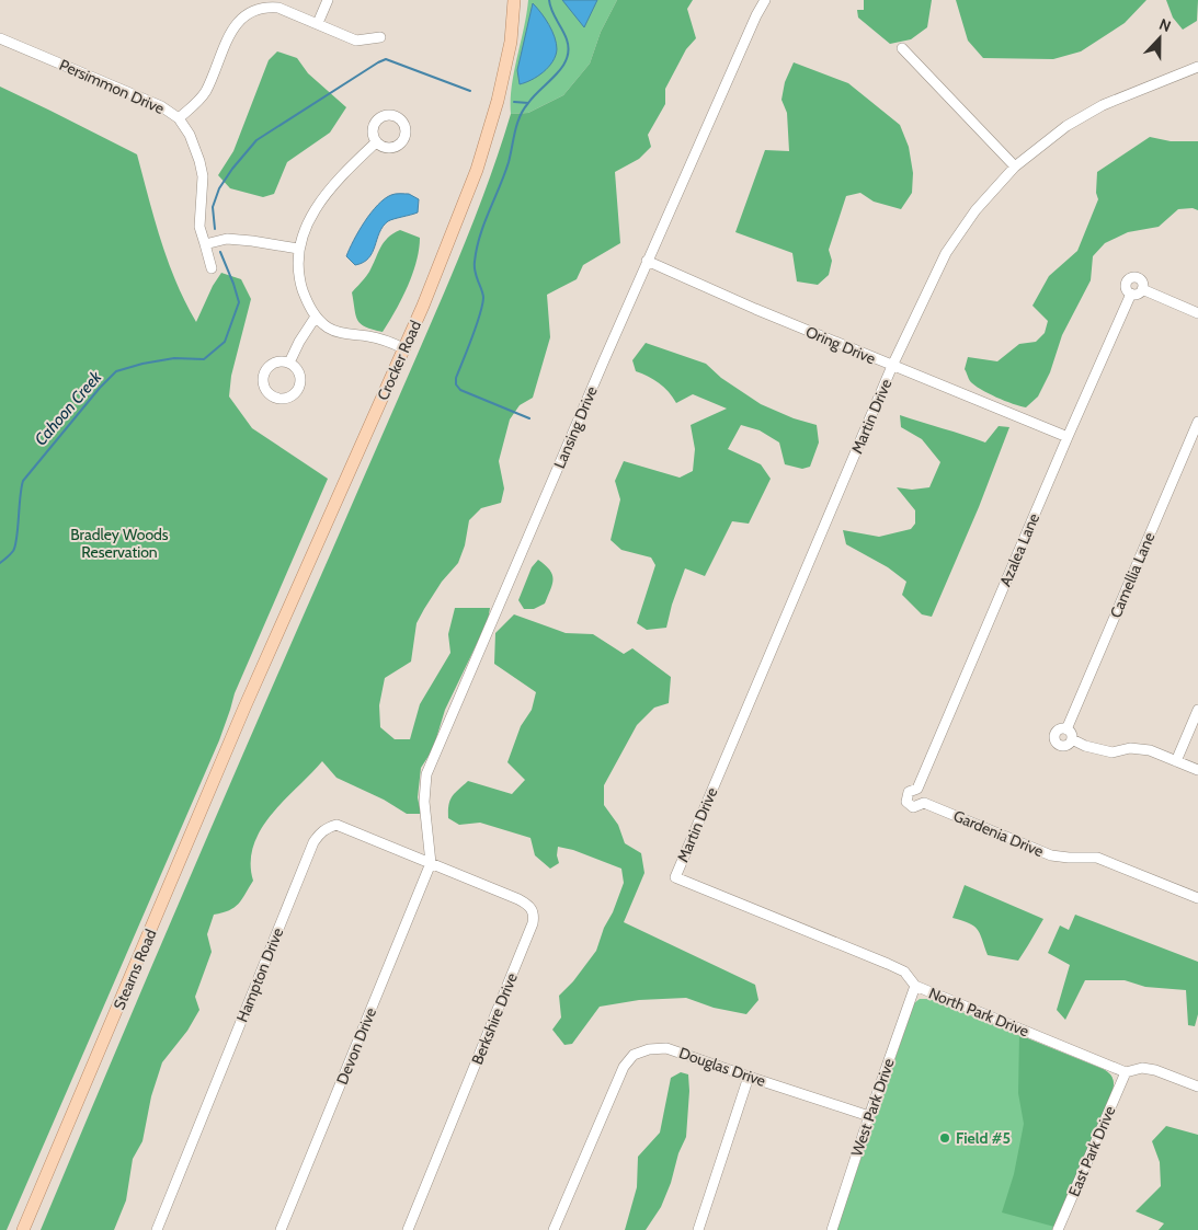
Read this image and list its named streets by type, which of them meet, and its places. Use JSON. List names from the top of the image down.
{
  "streets": {
    "main road": ["Crocker Road", "Stearns Road"],
    "street": [
      "Persimmon Drive",
      "Oring Drive",
      "Martin Drive",
      "Lansing Drive",
      "Azalea Lane",
      "Camellia Lane",
      "Gardenia Drive",
      "Hampton Drive",
      "North Park Drive",
      "Berkshire Drive",
      "Devon Drive",
      "Douglas Drive",
      "West Park Drive",
      "East Park Drive"
    ]
  },
  "crossings": [
    ["Oring Drive", "Martin Drive"],
    ["Oring Drive", "Lansing Drive"],
    ["Oring Drive", "Azalea Lane"],
    ["Crocker Road", "Stearns Road"],
    ["Martin Drive", "North Park Drive"],
    ["Lansing Drive", "Hampton Drive"],
    ["Lansing Drive", "Berkshire Drive"],
    ["Lansing Drive", "Devon Drive"],
    ["Azalea Lane", "Gardenia Drive"],
    ["Hampton Drive", "Berkshire Drive"],
    ["Hampton Drive", "Devon Drive"],
    ["North Park Drive", "West Park Drive"],
    ["North Park Drive", "East Park Drive"],
    ["Berkshire Drive", "Devon Drive"],
    ["Douglas Drive", "West Park Drive"]
  ],
  "water": ["Cahoon Creek"],
  "parks": ["Bradley Woods Reservation"],
  "places": ["Field #5"],
  "north": "top"
}
